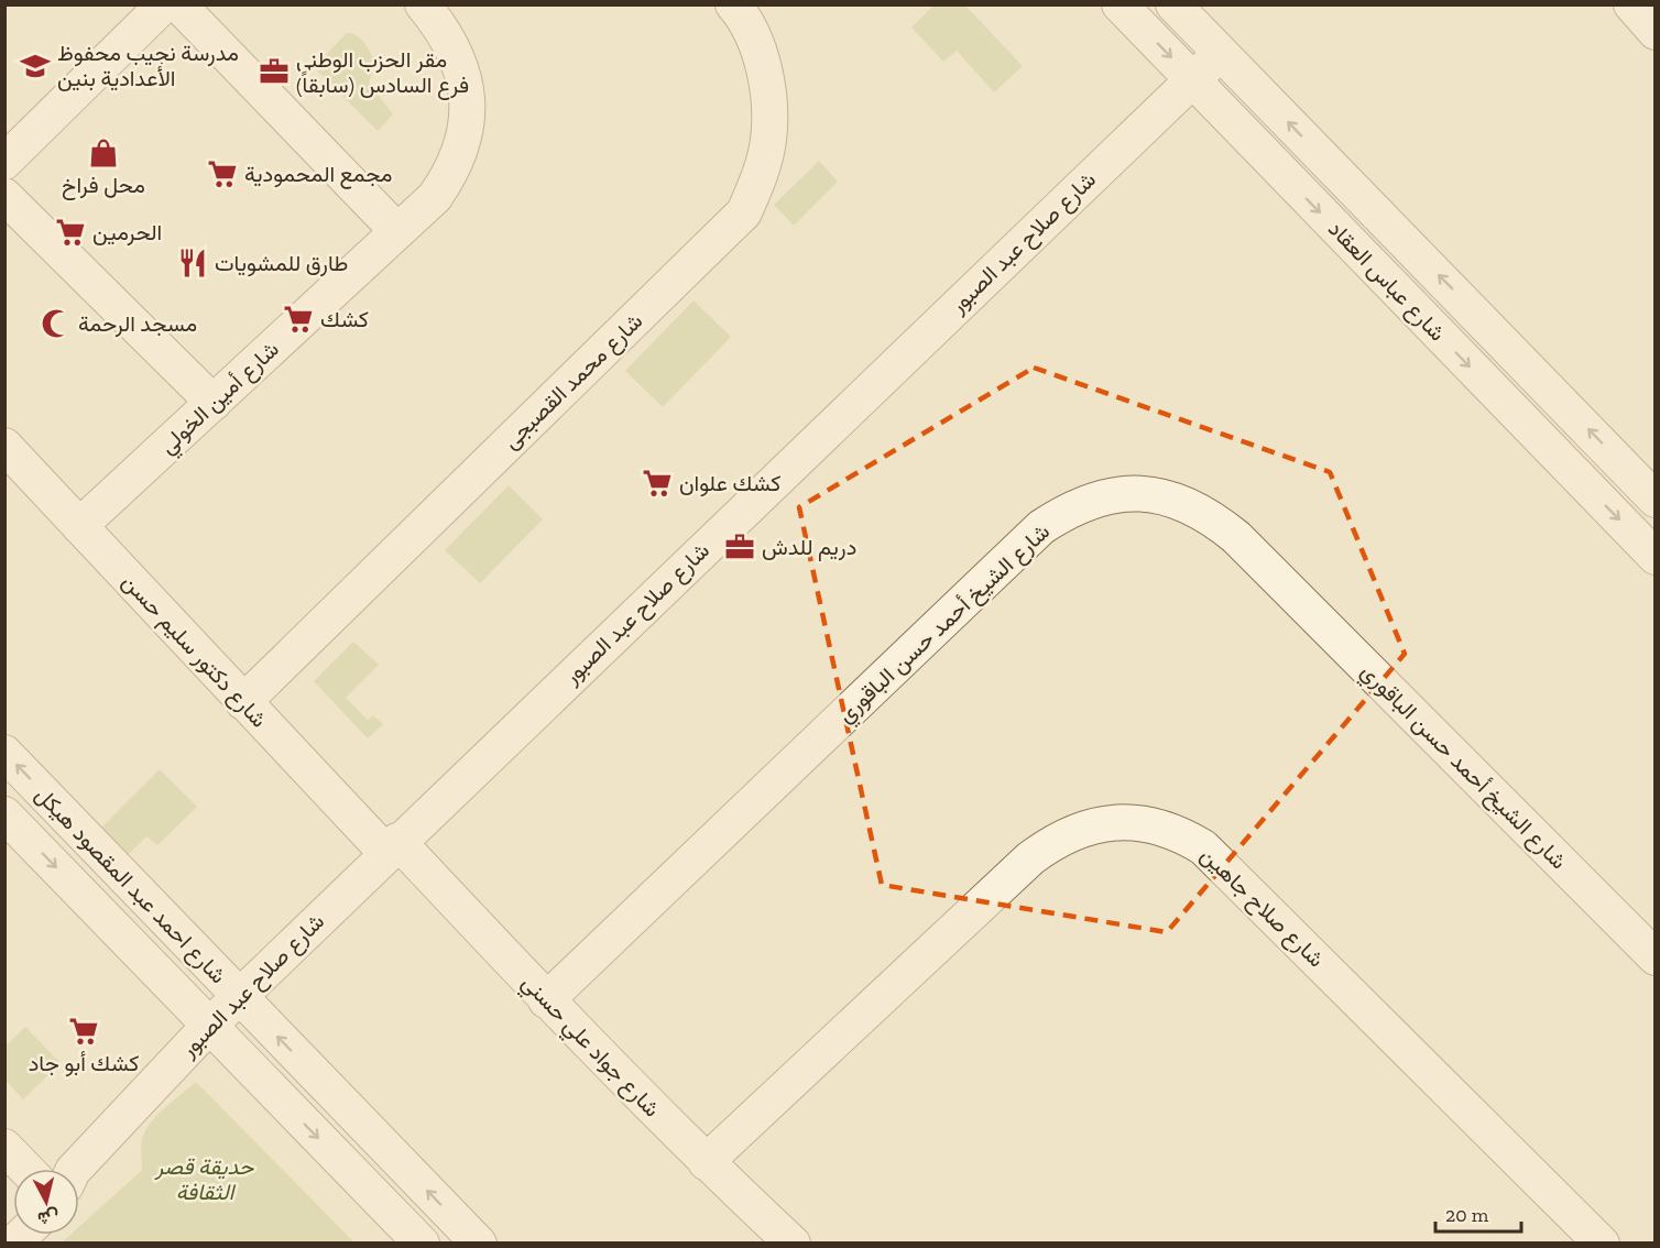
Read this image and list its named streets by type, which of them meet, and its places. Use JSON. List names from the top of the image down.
{
  "streets": {
    "street": [
      "شارع صلاح عبد الصبور",
      "شارع عباس العقاد",
      "شارع محمد القصبجى",
      "شارع أمين الخولي",
      "شارع الشيخ أحمد حسن الباقوري",
      "شارع دكتور سليم حسن",
      "شارع احمد عبد المقصود هيكل",
      "شارع صلاح جاهين",
      "شارع جواد علي حسني"
    ]
  },
  "crossings": [
    ["شارع صلاح عبد الصبور", "شارع عباس العقاد"],
    ["شارع صلاح عبد الصبور", "شارع دكتور سليم حسن"],
    ["شارع صلاح عبد الصبور", "شارع احمد عبد المقصود هيكل"],
    ["شارع صلاح عبد الصبور", "شارع جواد علي حسني"],
    ["شارع محمد القصبجى", "شارع دكتور سليم حسن"],
    ["شارع أمين الخولي", "شارع دكتور سليم حسن"],
    ["شارع الشيخ أحمد حسن الباقوري", "شارع جواد علي حسني"],
    ["شارع دكتور سليم حسن", "شارع جواد علي حسني"],
    ["شارع صلاح جاهين", "شارع جواد علي حسني"]
  ],
  "parks": ["حديقة قصر الثقافة"],
  "places": {
    "school or university": ["مدرسة نجيب محفوظ الأعدادية بنين"],
    "office": ["مقر الحزب الوطنى (سابقاً) فرع السادس", "دريم للدش"],
    "shop": ["محل فراخ"],
    "supermarket": [
      "مجمع المحمودية",
      "الحرمين",
      "كشك",
      "كشك علوان",
      "كشك أبو جاد"
    ],
    "restaurant": ["طارق للمشويات"],
    "mosque": ["مسجد الرحمة"]
  },
  "scale_bar": "20 m",
  "north": "bottom"
}
